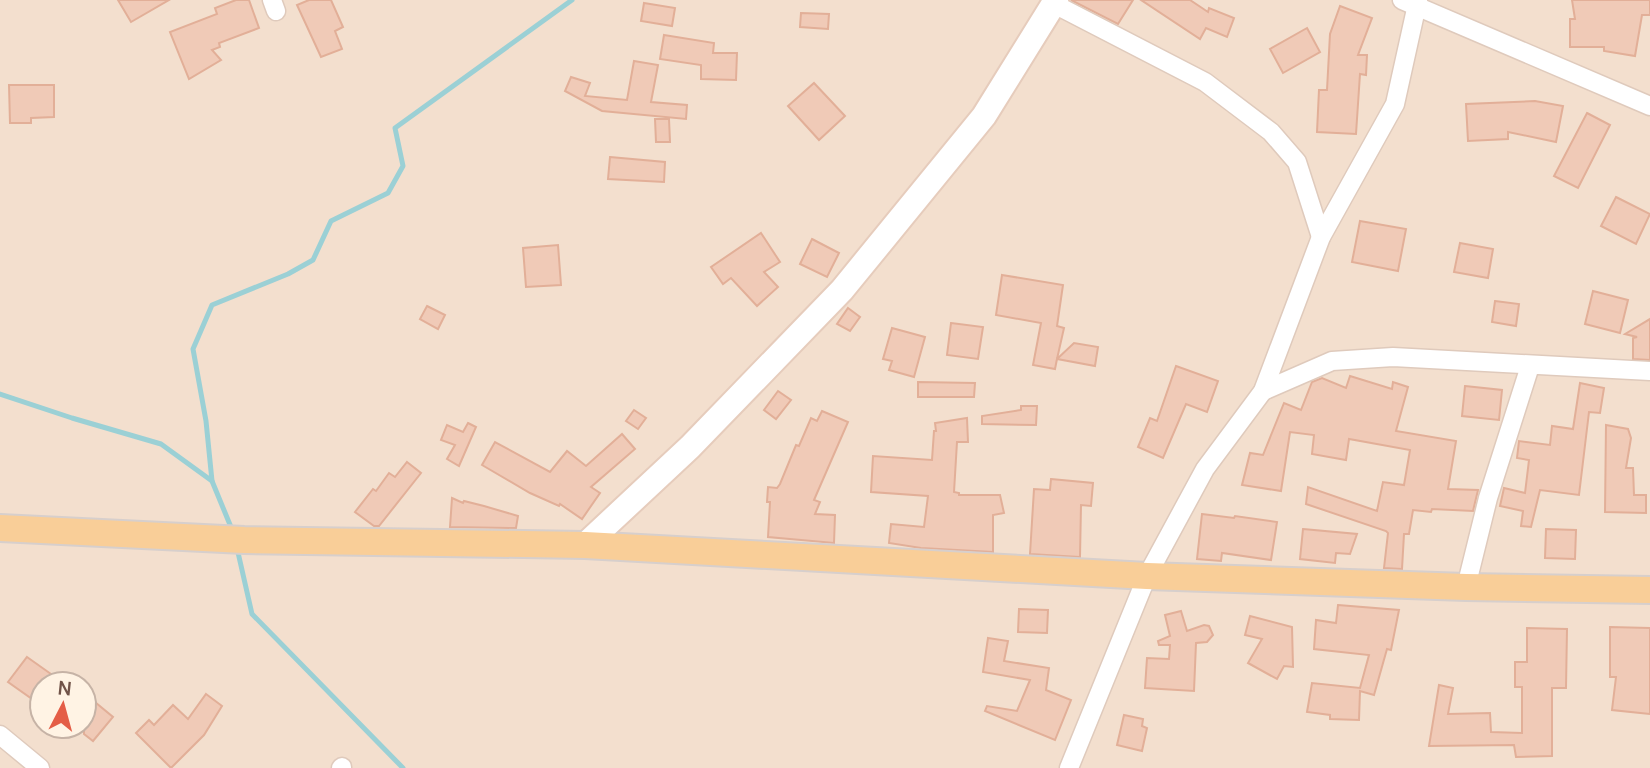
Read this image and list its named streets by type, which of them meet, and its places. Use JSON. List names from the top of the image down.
{
  "north": "top"
}
